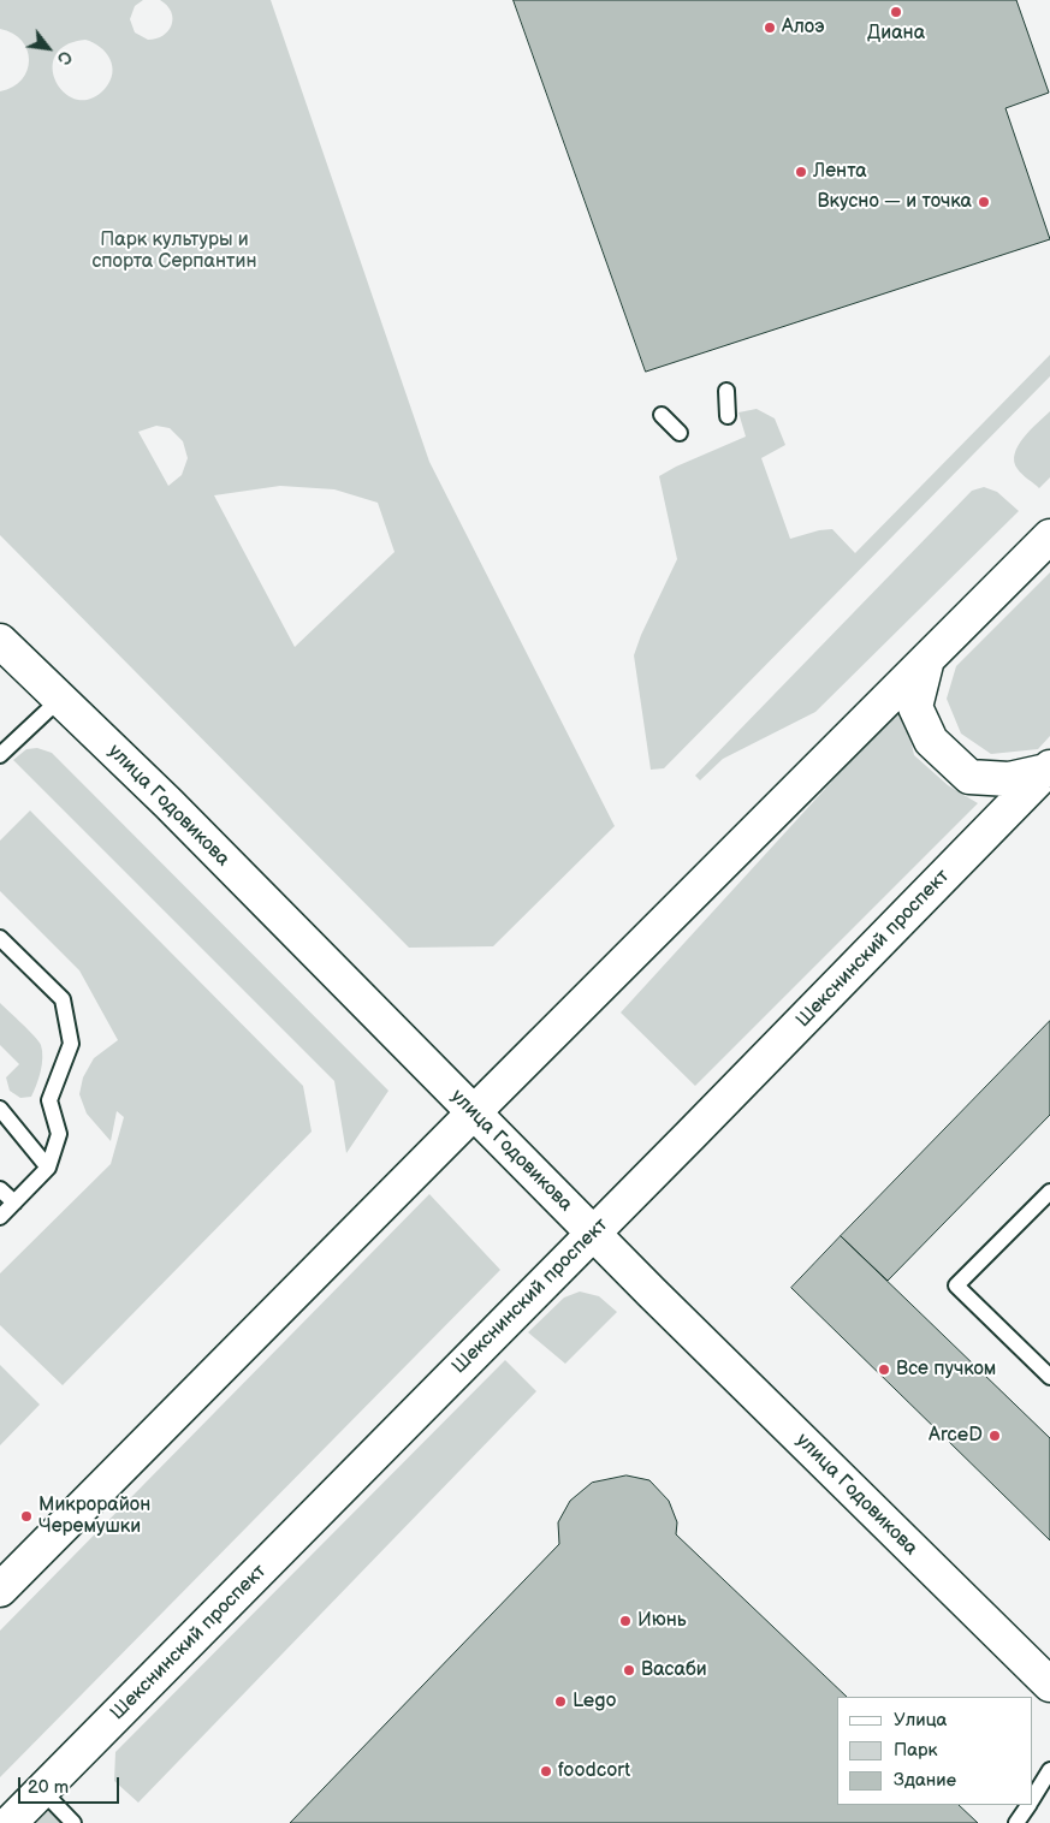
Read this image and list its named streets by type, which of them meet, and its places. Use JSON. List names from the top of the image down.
{
  "streets": {
    "main road": ["улица Годовикова", "Шекснинский проспект"]
  },
  "crossings": [
    ["улица Годовикова", "Шекснинский проспект"]
  ],
  "parks": ["Парк культуры и спорта Серпантин"],
  "places": [
    "Диана",
    "Алоэ",
    "Лента",
    "Вкусно — и точка",
    "Все пучком",
    "ArceD",
    "Микрорайон Черемушки",
    "Июнь",
    "Васаби",
    "Lego",
    "foodcort"
  ],
  "legend": ["Улица", "Парк", "Здание"],
  "scale_bar": "20 m",
  "north": "bottom right"
}
